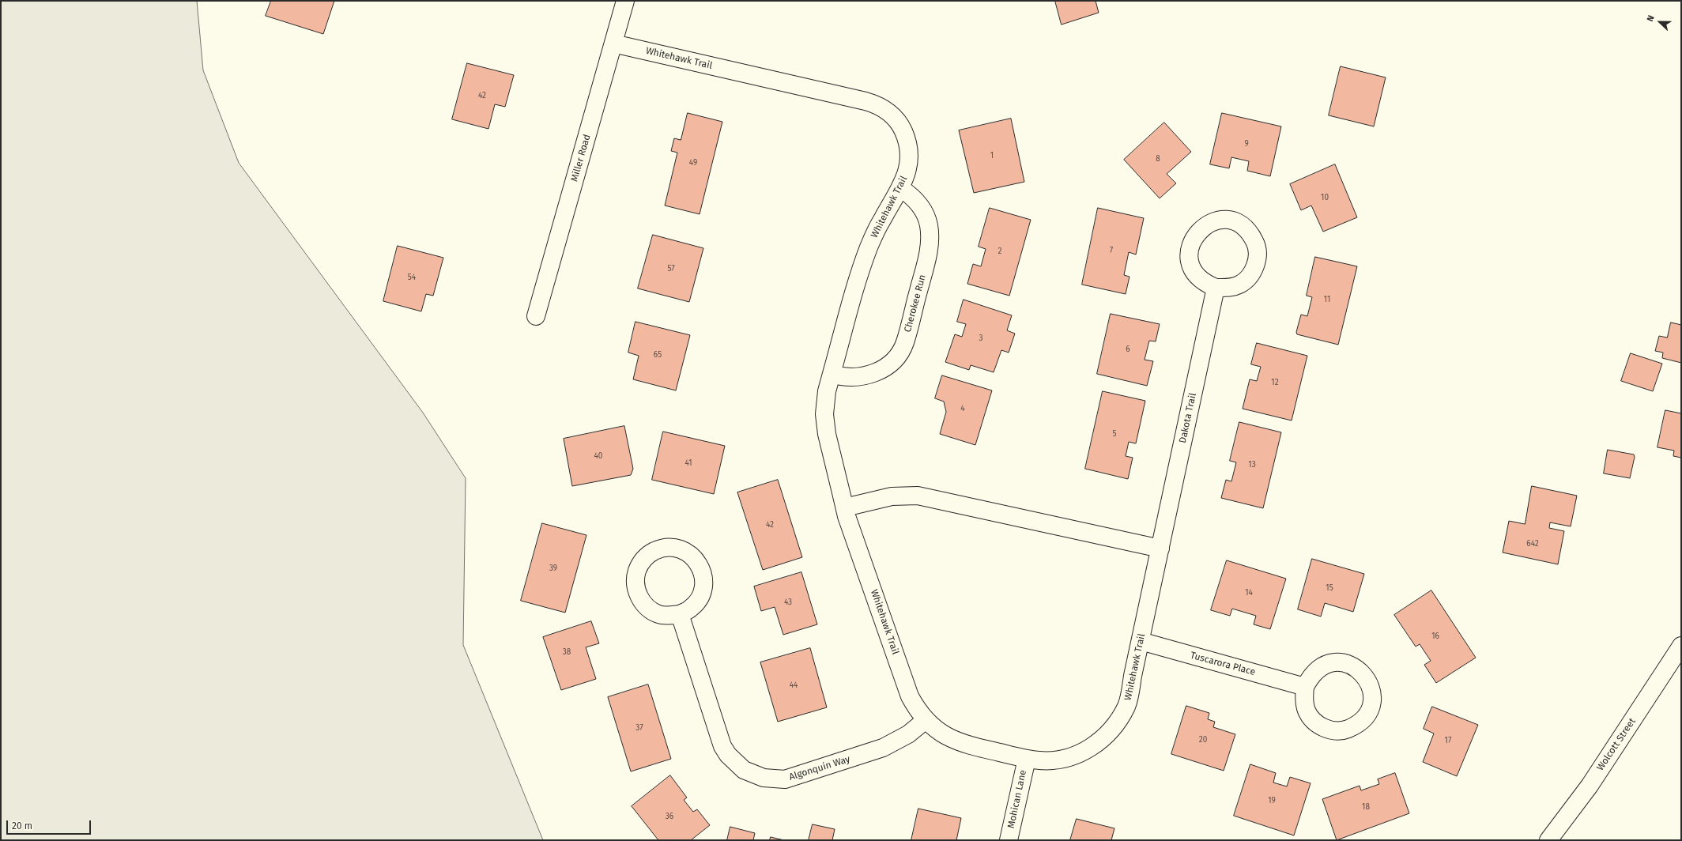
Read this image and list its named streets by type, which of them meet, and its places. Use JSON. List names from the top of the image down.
{
  "streets": {
    "street": [
      "Whitehawk Trail",
      "Miller Road",
      "Cherokee Run",
      "Dakota Trail",
      "Tuscarora Place",
      "Wolcott Street",
      "Algonquin Way",
      "Mohican Lane"
    ]
  },
  "crossings": [
    ["Whitehawk Trail", "Miller Road"],
    ["Whitehawk Trail", "Cherokee Run"],
    ["Whitehawk Trail", "Dakota Trail"],
    ["Whitehawk Trail", "Tuscarora Place"],
    ["Whitehawk Trail", "Algonquin Way"],
    ["Whitehawk Trail", "Mohican Lane"]
  ],
  "house_numbers": [
    "42",
    "9",
    "1",
    "8",
    "49",
    "10",
    "7",
    "2",
    "57",
    "54",
    "11",
    "3",
    "6",
    "65",
    "12",
    "4",
    "5",
    "40",
    "41",
    "13",
    "42",
    "642",
    "39",
    "15",
    "14",
    "43",
    "16",
    "38",
    "44",
    "37",
    "20",
    "17",
    "19",
    "18",
    "36"
  ],
  "scale_bar": "20 m",
  "north": "left"
}
